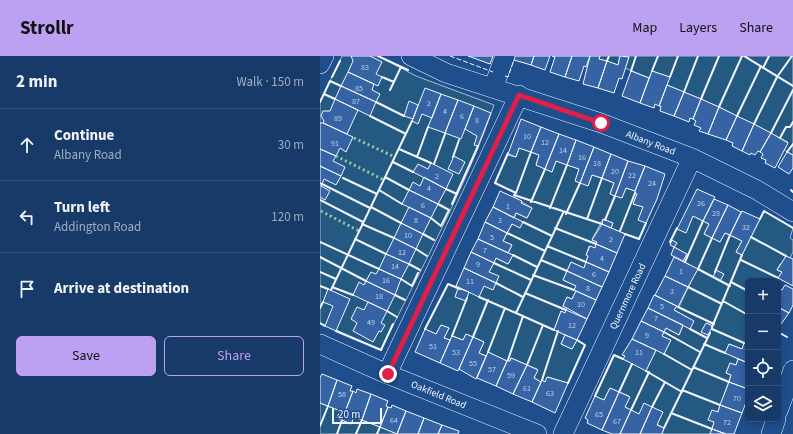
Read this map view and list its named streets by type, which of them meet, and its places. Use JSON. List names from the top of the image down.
{
  "streets": {
    "street": ["Albany Road", "Quernmore Road", "Oakfield Road"]
  },
  "crossings": [
    ["Albany Road", "Quernmore Road"]
  ],
  "house_numbers": [
    "83",
    "85",
    "87",
    "2",
    "4",
    "6",
    "89",
    "8",
    "10",
    "12",
    "91",
    "14",
    "16",
    "18",
    "20",
    "22",
    "2",
    "24",
    "4",
    "26",
    "6",
    "1",
    "28",
    "8",
    "3",
    "32",
    "10",
    "5",
    "2",
    "7",
    "12",
    "4",
    "9",
    "14",
    "1",
    "6",
    "16",
    "11",
    "8",
    "3",
    "18",
    "10",
    "5",
    "7",
    "49",
    "12",
    "9",
    "51",
    "53",
    "11",
    "55",
    "57",
    "59",
    "61",
    "63",
    "58",
    "70",
    "65",
    "64",
    "67",
    "72"
  ],
  "scale_bar": "20 m",
  "page": {
    "header": "Strollr",
    "nav": ["Map", "Layers", "Share"],
    "heading": ["2 min", "Walk · 150 m"],
    "list": [
      ["Continue", "Albany Road", "30 m"],
      ["Turn left", "Addington Road", "120 m"],
      "Arrive at destination"
    ],
    "map_buttons": ["+", "−"],
    "buttons": ["Save", "Share"],
    "scale": "20 m"
  }
}
